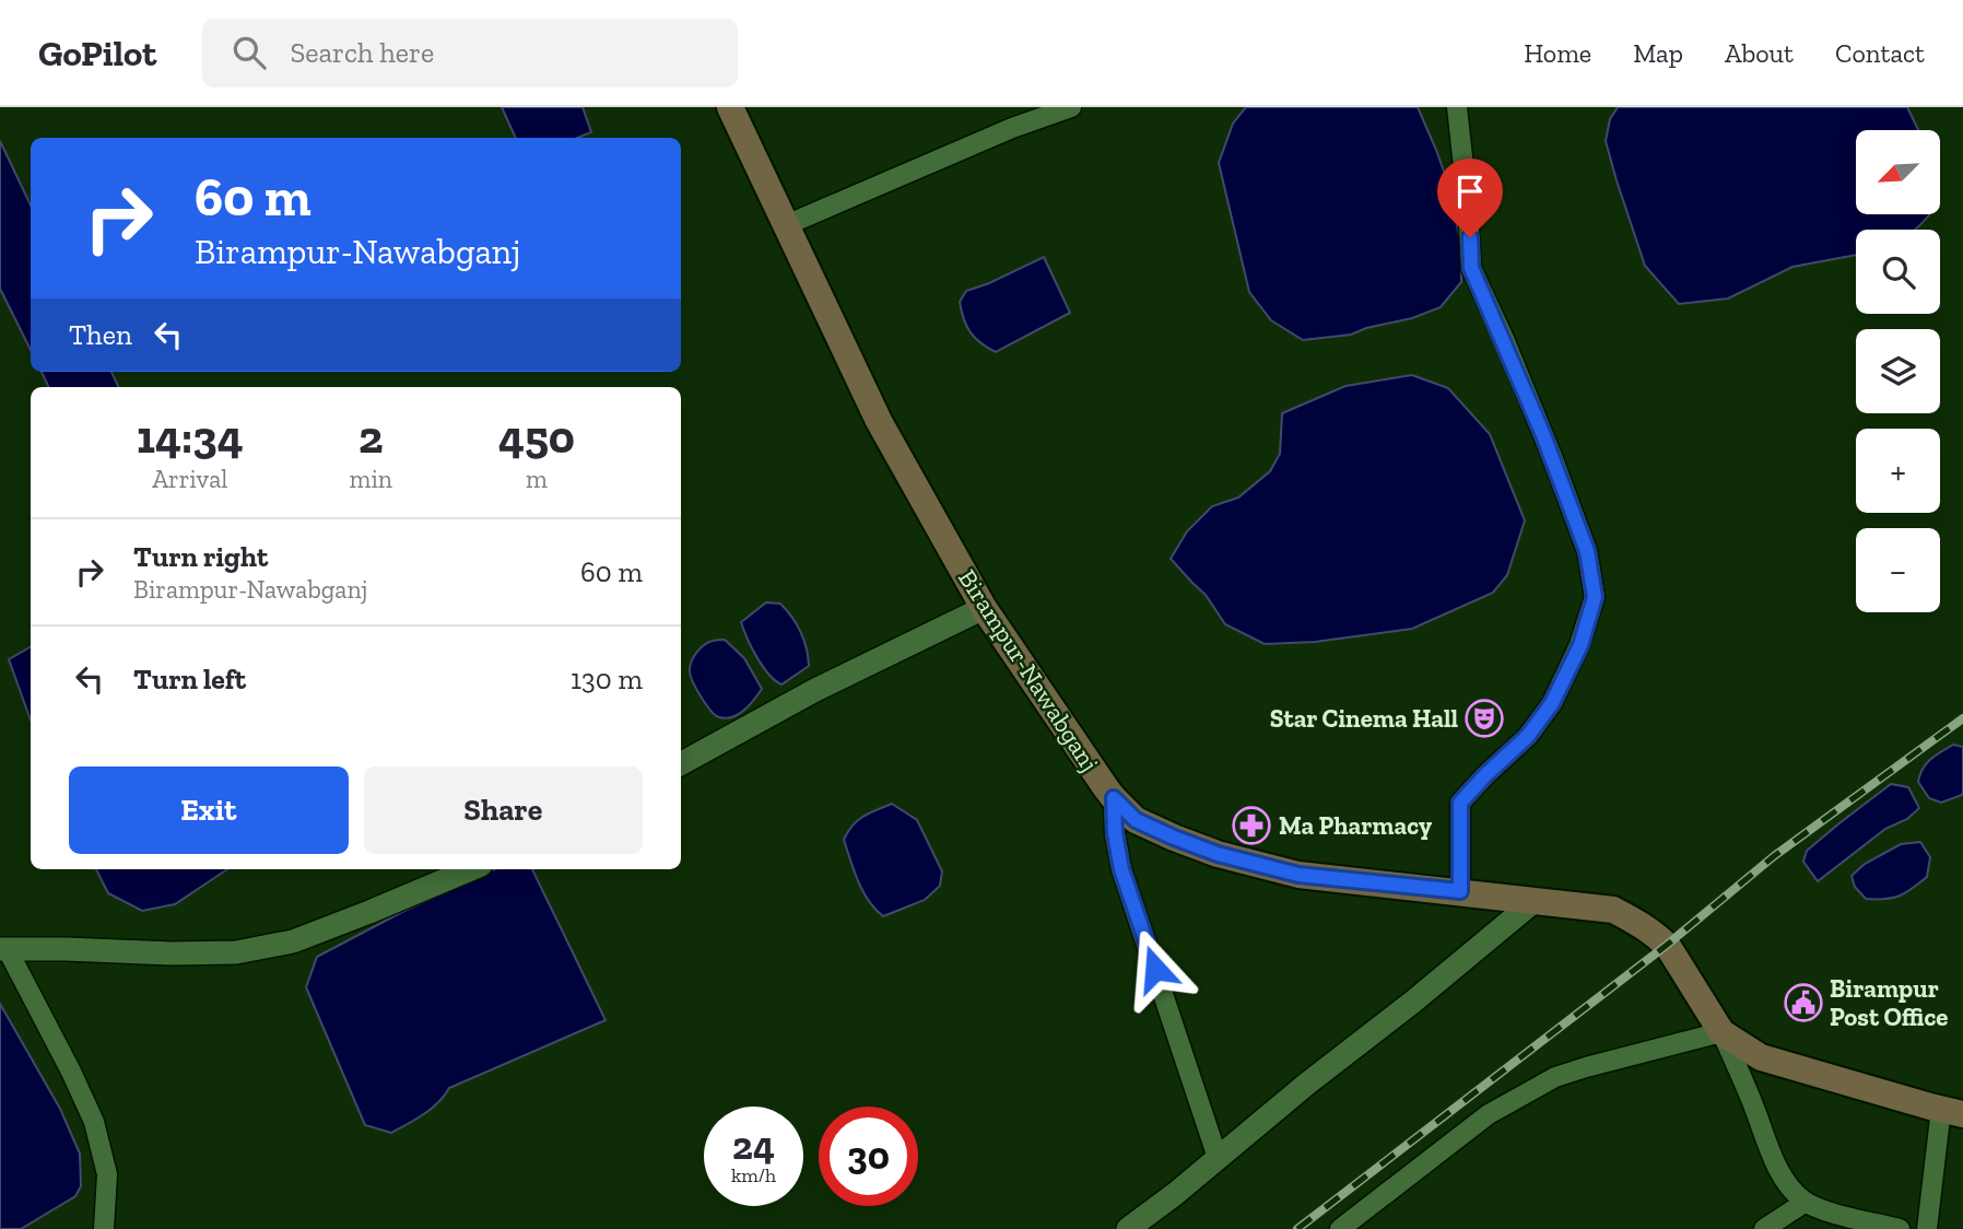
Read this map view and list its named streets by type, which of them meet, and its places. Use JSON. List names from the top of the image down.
{
  "streets": {
    "main road": ["Birampur-Nawabganj"]
  },
  "places": {
    "theatre": ["Star Cinema Hall"],
    "pharmacy": ["Ma Pharmacy"],
    "public building": ["Birampur Post Office"]
  },
  "north": "bottom left",
  "page": {
    "header": "GoPilot",
    "search": "Search here",
    "nav": [
      "Home",
      "Map",
      "About",
      "Contact"
    ],
    "map_buttons": ["+", "−"],
    "turn": ["60 m", "Birampur-Nawabganj"],
    "then": "Then",
    "eta": [
      "14:34",
      "Arrival",
      "2",
      "min",
      "450",
      "m"
    ],
    "list": [
      {
        "name": "Turn right",
        "note": "Birampur-Nawabganj",
        "value": "60 m"
      },
      {
        "name": "Turn left",
        "value": "130 m"
      }
    ],
    "buttons": ["Exit", "Share"],
    "speed": "24 km/h",
    "limit": "30"
  }
}
